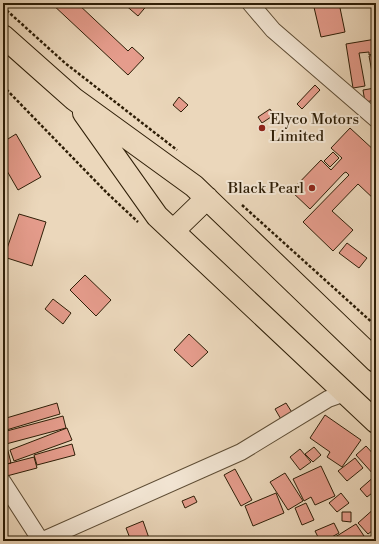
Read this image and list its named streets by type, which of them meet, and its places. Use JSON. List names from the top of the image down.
{
  "places": ["Elyco Motors Limited", "Black Pearl"]
}
